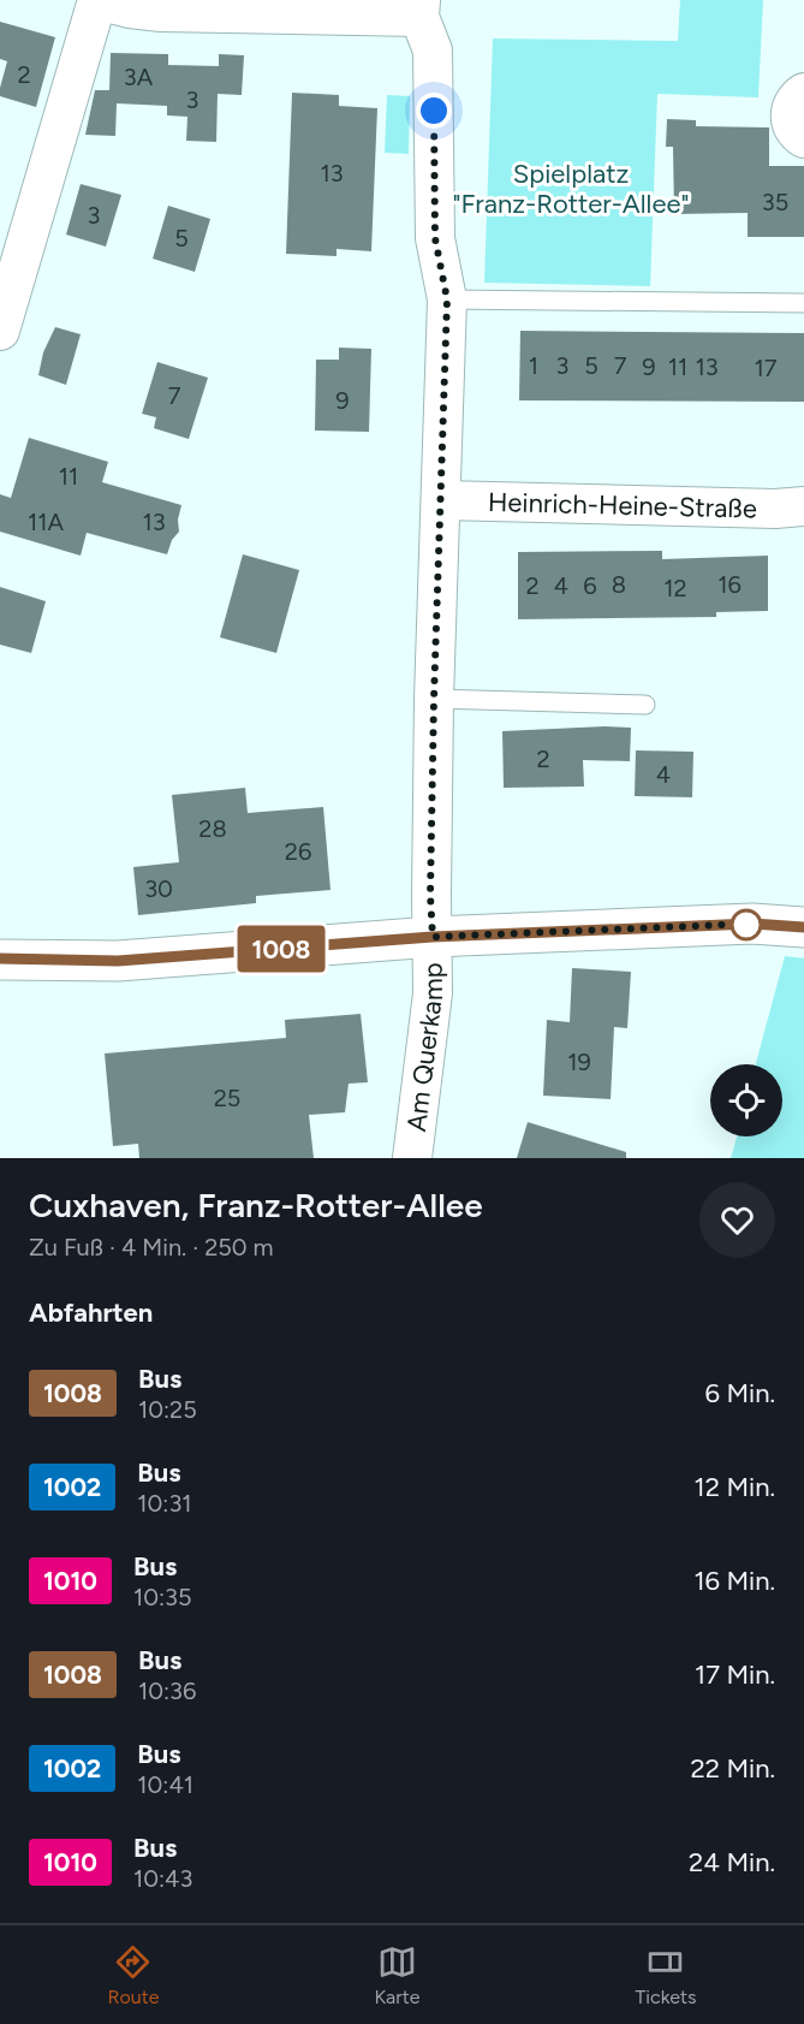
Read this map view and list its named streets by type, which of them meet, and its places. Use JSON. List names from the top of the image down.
{
  "streets": {
    "street": ["Heinrich-Heine-Straße", "Am Querkamp"]
  },
  "crossings": [
    ["Heinrich-Heine-Straße", "Am Querkamp"]
  ],
  "parks": ["Spielplatz \"Franz-Rotter-Allee\""],
  "lines": ["bus line 1008"],
  "house_numbers": [
    "2",
    "3A",
    "3",
    "13",
    "35",
    "3",
    "5",
    "1",
    "3",
    "5",
    "7",
    "9",
    "11",
    "13",
    "17",
    "7",
    "9",
    "11",
    "11A",
    "13",
    "8",
    "16",
    "2",
    "4",
    "6",
    "12",
    "2",
    "4",
    "28",
    "26",
    "30",
    "19",
    "25"
  ],
  "page": {
    "on_map": "1008",
    "heading": [
      ["Cuxhaven, Franz-Rotter-Allee", "Zu Fuß · 4 Min. · 250 m"],
      "Abfahrten"
    ],
    "list": [
      {
        "mark": "1008",
        "name": "Bus",
        "note": "10:25",
        "value": "6 Min."
      },
      {
        "mark": "1002",
        "name": "Bus",
        "note": "10:31",
        "value": "12 Min."
      },
      {
        "mark": "1010",
        "name": "Bus",
        "note": "10:35",
        "value": "16 Min."
      },
      {
        "mark": "1008",
        "name": "Bus",
        "note": "10:36",
        "value": "17 Min."
      },
      {
        "mark": "1002",
        "name": "Bus",
        "note": "10:41",
        "value": "22 Min."
      },
      {
        "mark": "1010",
        "name": "Bus",
        "note": "10:43",
        "value": "24 Min."
      }
    ],
    "tabs": ["Route", "Karte", "Tickets"]
  }
}
